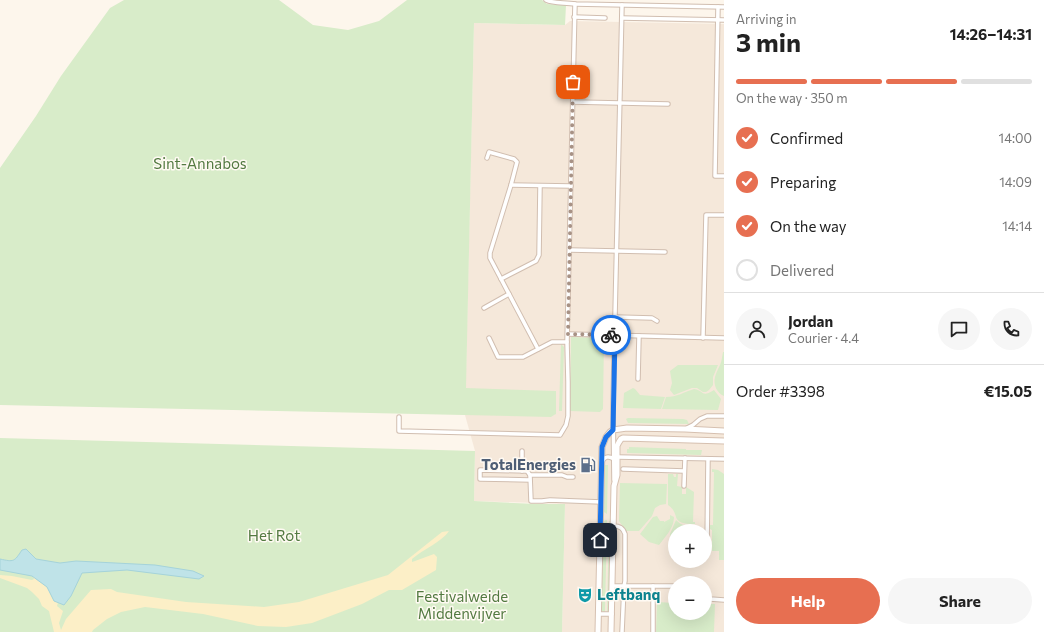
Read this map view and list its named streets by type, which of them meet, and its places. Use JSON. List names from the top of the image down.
{
  "parks": ["Sint-Annabos", "Het Rot", "Festivalweide Middenvijver"],
  "places": {
    "fuel station": ["TotalEnergies"],
    "theatre": ["Leftbanq"]
  },
  "page": {
    "heading": ["3 min", "Arriving in", "14:26–14:31"],
    "panel": [
      "Jordan",
      "Courier · 4.4",
      "Order #3398",
      "€15.05"
    ],
    "bar": "On the way · 350 m",
    "list": [
      ["Confirmed", "14:00"],
      ["Preparing", "14:09"],
      ["On the way", "14:14"],
      "Delivered"
    ],
    "map_buttons": ["+", "−"],
    "buttons": ["Help", "Share"]
  }
}
